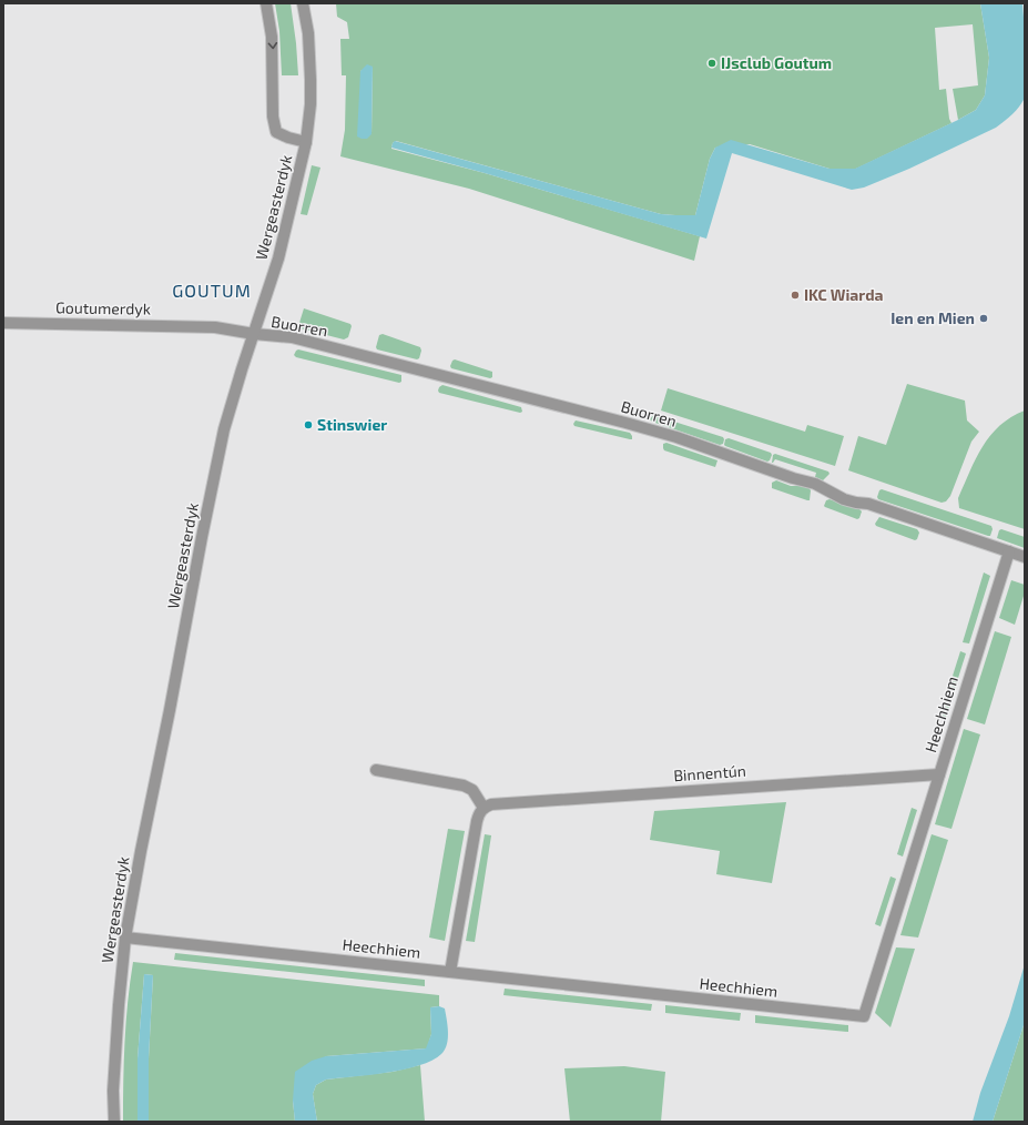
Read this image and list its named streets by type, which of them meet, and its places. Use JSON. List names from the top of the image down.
{
  "streets": {
    "street": [
      "Wergeasterdyk",
      "Goutumerdyk",
      "Buorren",
      "Heechhiem",
      "Binnentún"
    ]
  },
  "crossings": [
    ["Wergeasterdyk", "Goutumerdyk"],
    ["Wergeasterdyk", "Buorren"],
    ["Wergeasterdyk", "Heechhiem"],
    ["Goutumerdyk", "Buorren"],
    ["Buorren", "Heechhiem"],
    ["Heechhiem", "Binnentún"]
  ],
  "districts": ["GOUTUM"],
  "places": [
    "IJsclub Goutum",
    "IKC Wiarda",
    "Ien en Mien",
    "Stinswier"
  ]
}
